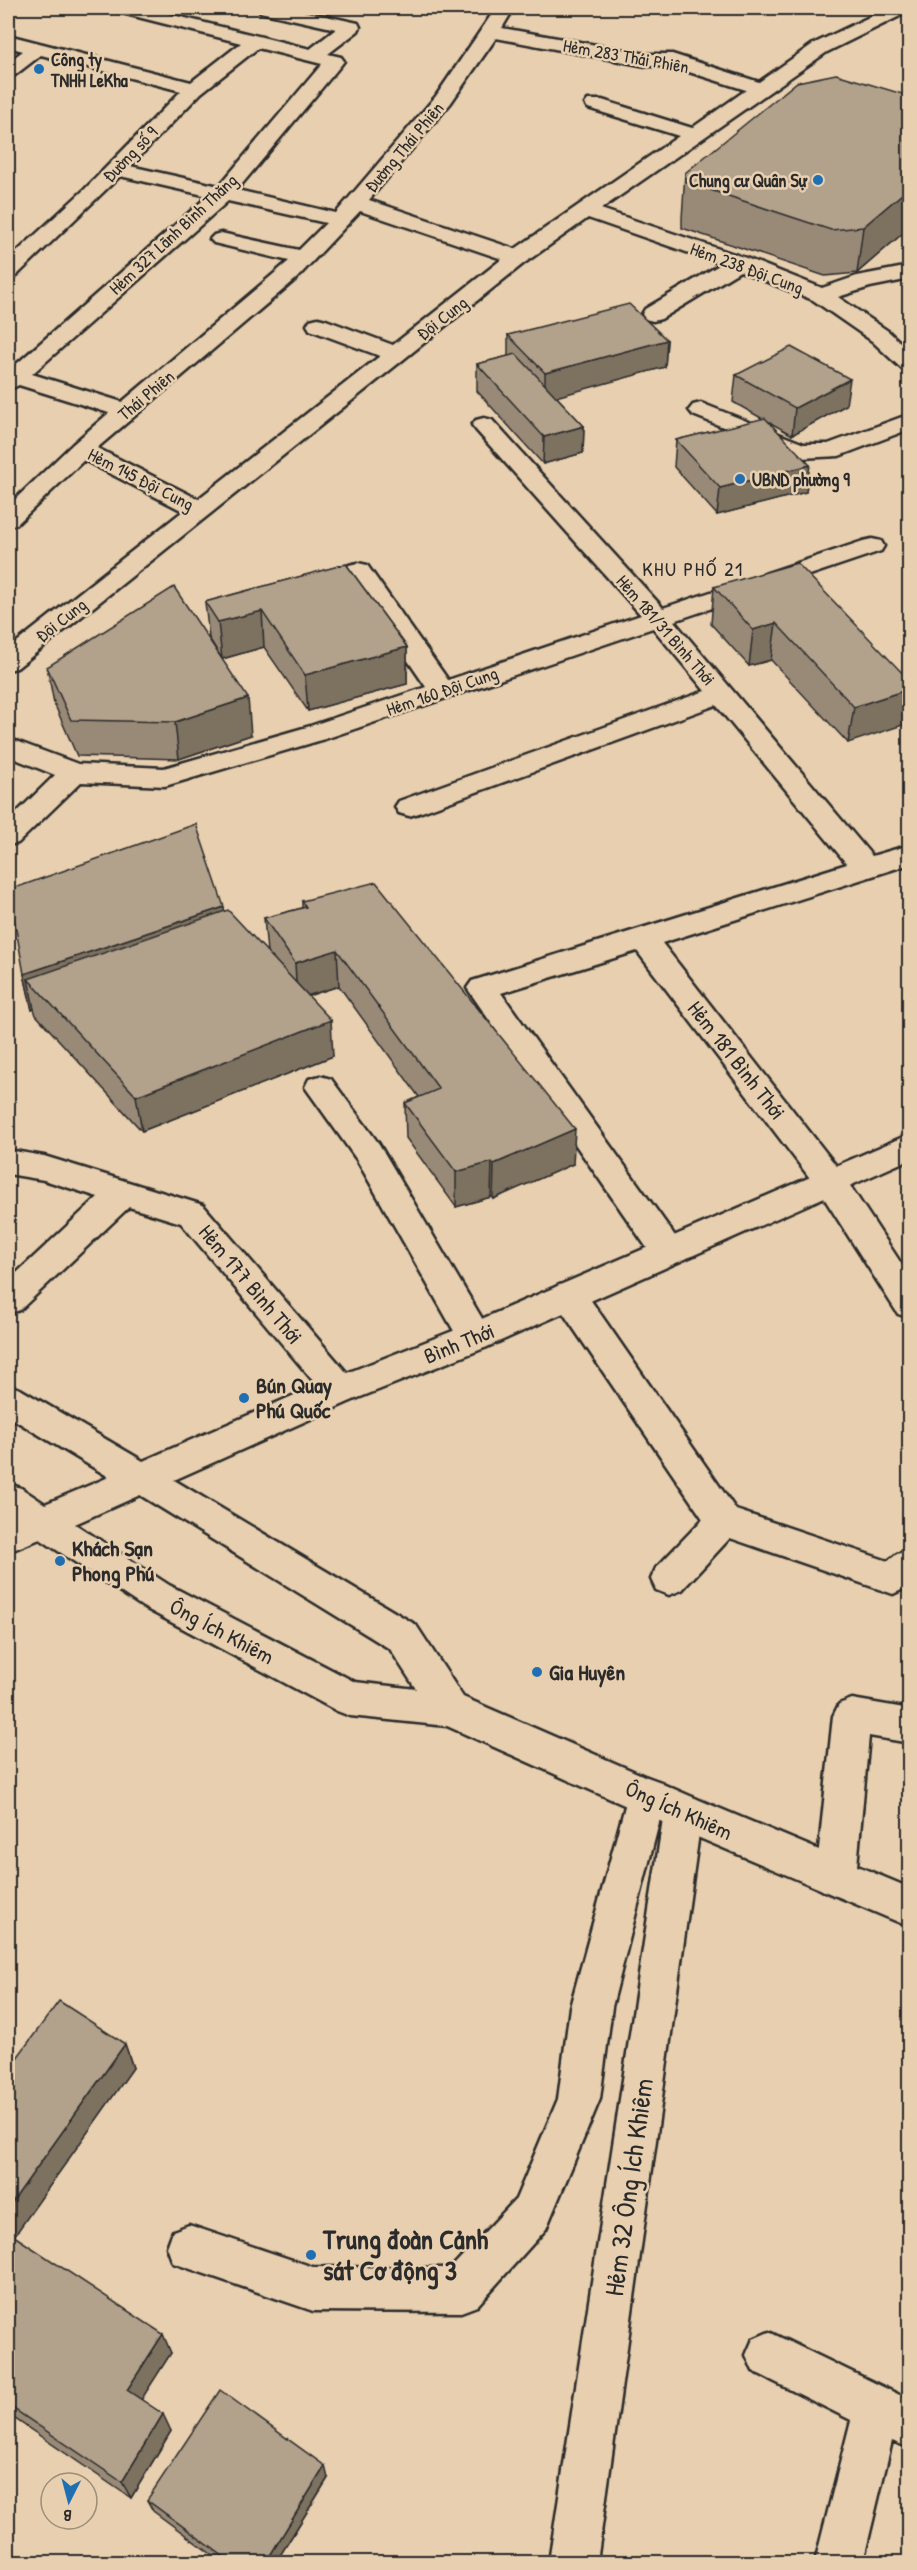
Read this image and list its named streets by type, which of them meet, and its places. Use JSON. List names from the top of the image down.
{
  "streets": {
    "street": [
      "Hẻm 283 Thái Phiên",
      "Đường Thái Phiên",
      "Đường số 9",
      "Hẻm 327 Lãnh Binh Thăng",
      "Hẻm 238 Đội Cung",
      "Đội Cung",
      "Thái Phiên",
      "Hẻm 145 Đội Cung",
      "Hẻm 181/31 Bình Thới",
      "Hẻm 160 Đội Cung",
      "Hẻm 181 Bình Thới",
      "Hẻm 177 Bình Thới",
      "Bình Thới",
      "Ông Ích Khiêm",
      "Hẻm 32 Ông Ích Khiêm"
    ]
  },
  "crossings": [
    ["Hẻm 283 Thái Phiên", "Đường Thái Phiên"],
    ["Hẻm 283 Thái Phiên", "Đội Cung"],
    ["Đường Thái Phiên", "Thái Phiên"],
    ["Hẻm 238 Đội Cung", "Đội Cung"],
    ["Đội Cung", "Hẻm 145 Đội Cung"],
    ["Thái Phiên", "Hẻm 145 Đội Cung"],
    ["Hẻm 181/31 Bình Thới", "Hẻm 160 Đội Cung"],
    ["Hẻm 181 Bình Thới", "Bình Thới"],
    ["Hẻm 177 Bình Thới", "Bình Thới"],
    ["Bình Thới", "Ông Ích Khiêm"],
    ["Ông Ích Khiêm", "Hẻm 32 Ông Ích Khiêm"]
  ],
  "districts": ["KHU PHỐ 21"],
  "places": [
    "Công ty TNHH LeKha",
    "Chung cư Quân Sự",
    "UBND phường 9",
    "Bún Quay Phú Quốc",
    "Khách Sạn Phong Phú",
    "Gia Huyên",
    "Trung đoàn Cảnh sát Cơ động 3"
  ],
  "north": "bottom"
}
